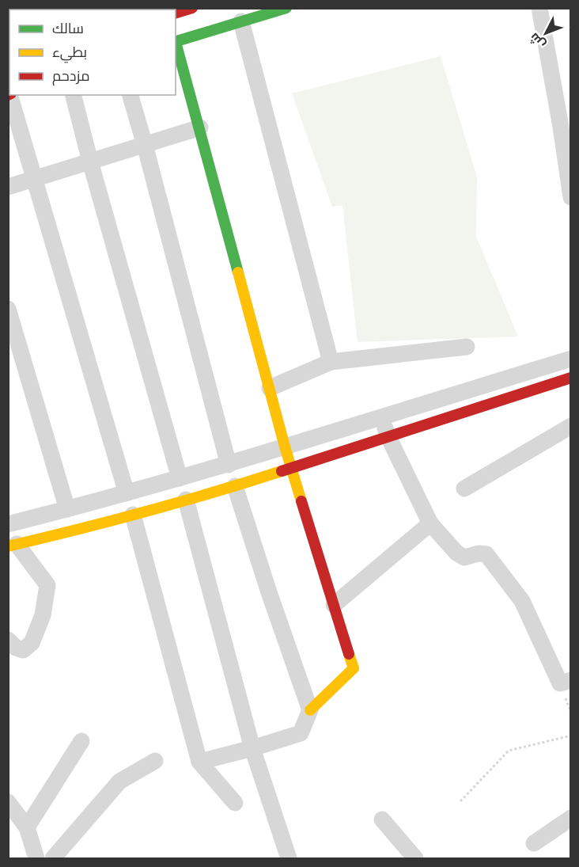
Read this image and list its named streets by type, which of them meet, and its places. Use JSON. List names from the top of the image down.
{
  "legend": ["سالك", "بطيء", "مزدحم"],
  "north": "bottom left"
}
